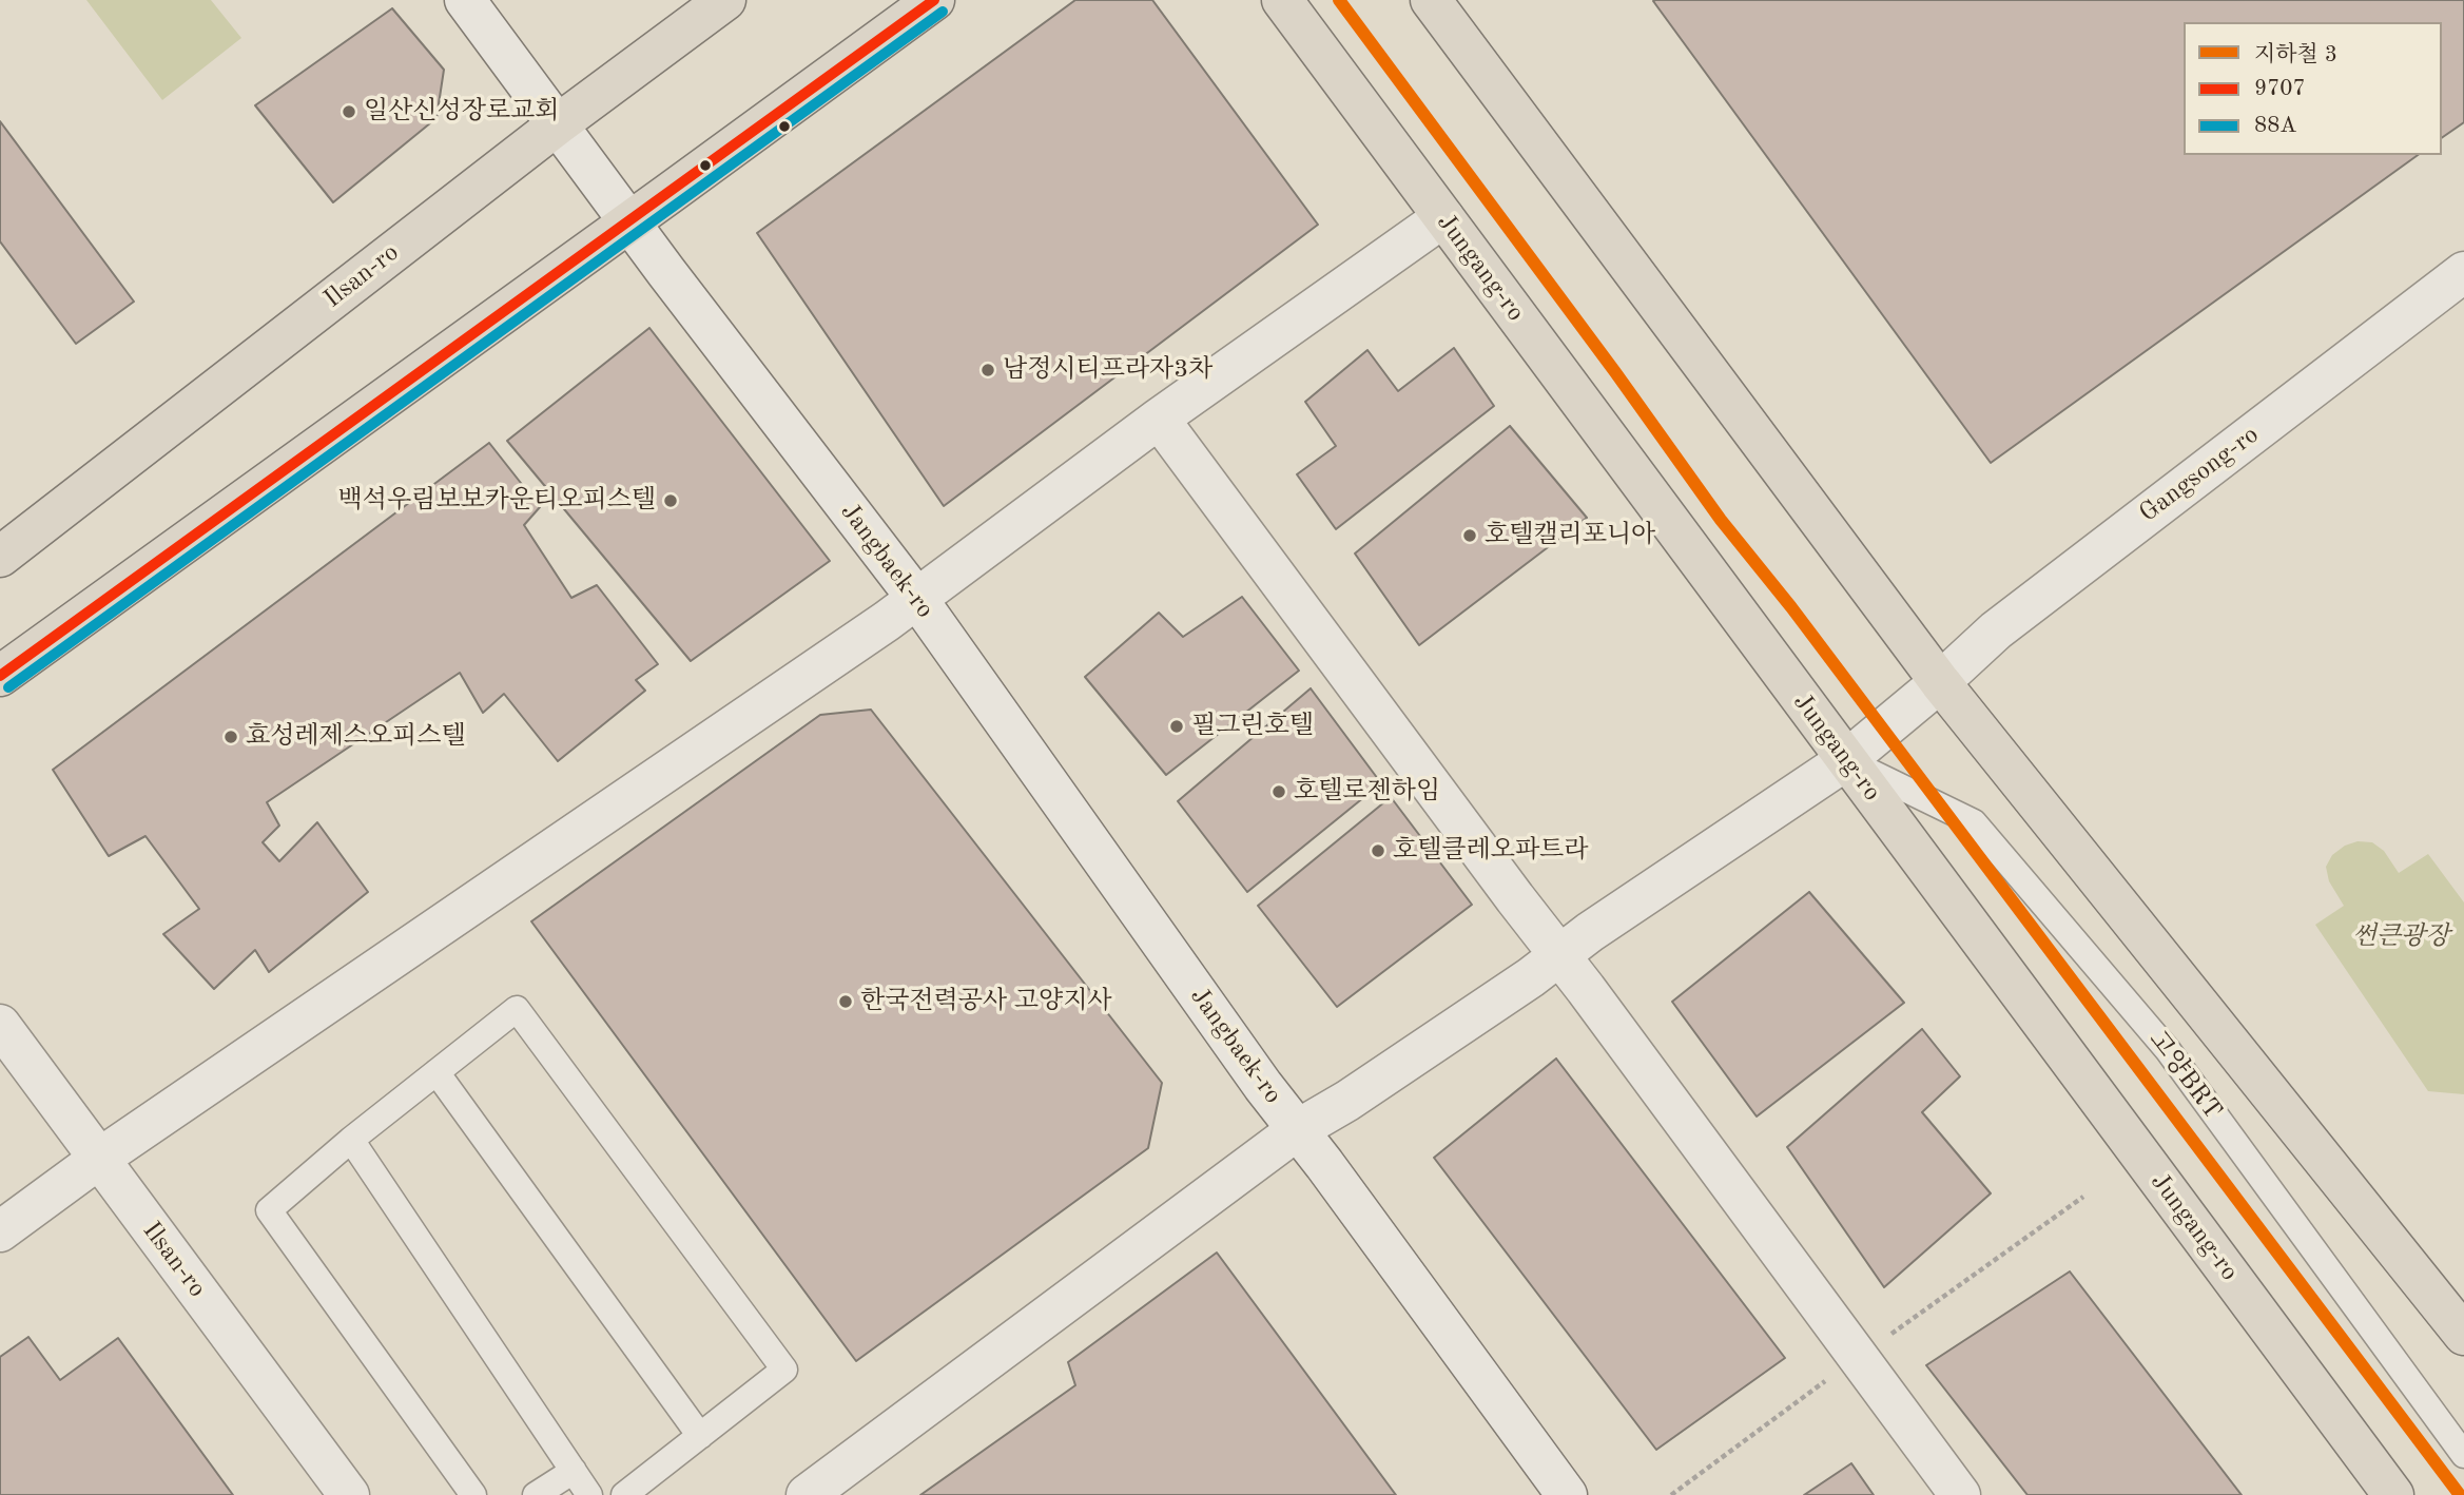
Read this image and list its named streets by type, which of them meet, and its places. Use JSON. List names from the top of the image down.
{
  "streets": {
    "main road": ["Jungang-ro", "Ilsan-ro"],
    "street": ["Gangsong-ro", "Jangbaek-ro"],
    "lane": ["고양BRT"]
  },
  "crossings": [
    ["Jungang-ro", "Jangbaek-ro"],
    ["Jungang-ro", "고양BRT"],
    ["Ilsan-ro", "Jangbaek-ro"],
    ["Gangsong-ro", "Jangbaek-ro"],
    ["Jangbaek-ro", "고양BRT"]
  ],
  "parks": ["썬큰광장"],
  "places": [
    "일산신성장로교회",
    "남정시티프라자3차",
    "백석우림보보카운티오피스텔",
    "호텔캘리포니아",
    "필그린호텔",
    "효성레제스오피스텔",
    "호텔로젠하임",
    "호텔클레오파트라",
    "한국전력공사 고양지사"
  ],
  "lines": ["metro line 3", "transit line 9707", "transit line 88A"],
  "legend": ["지하철 3", "9707", "88A"]
}
